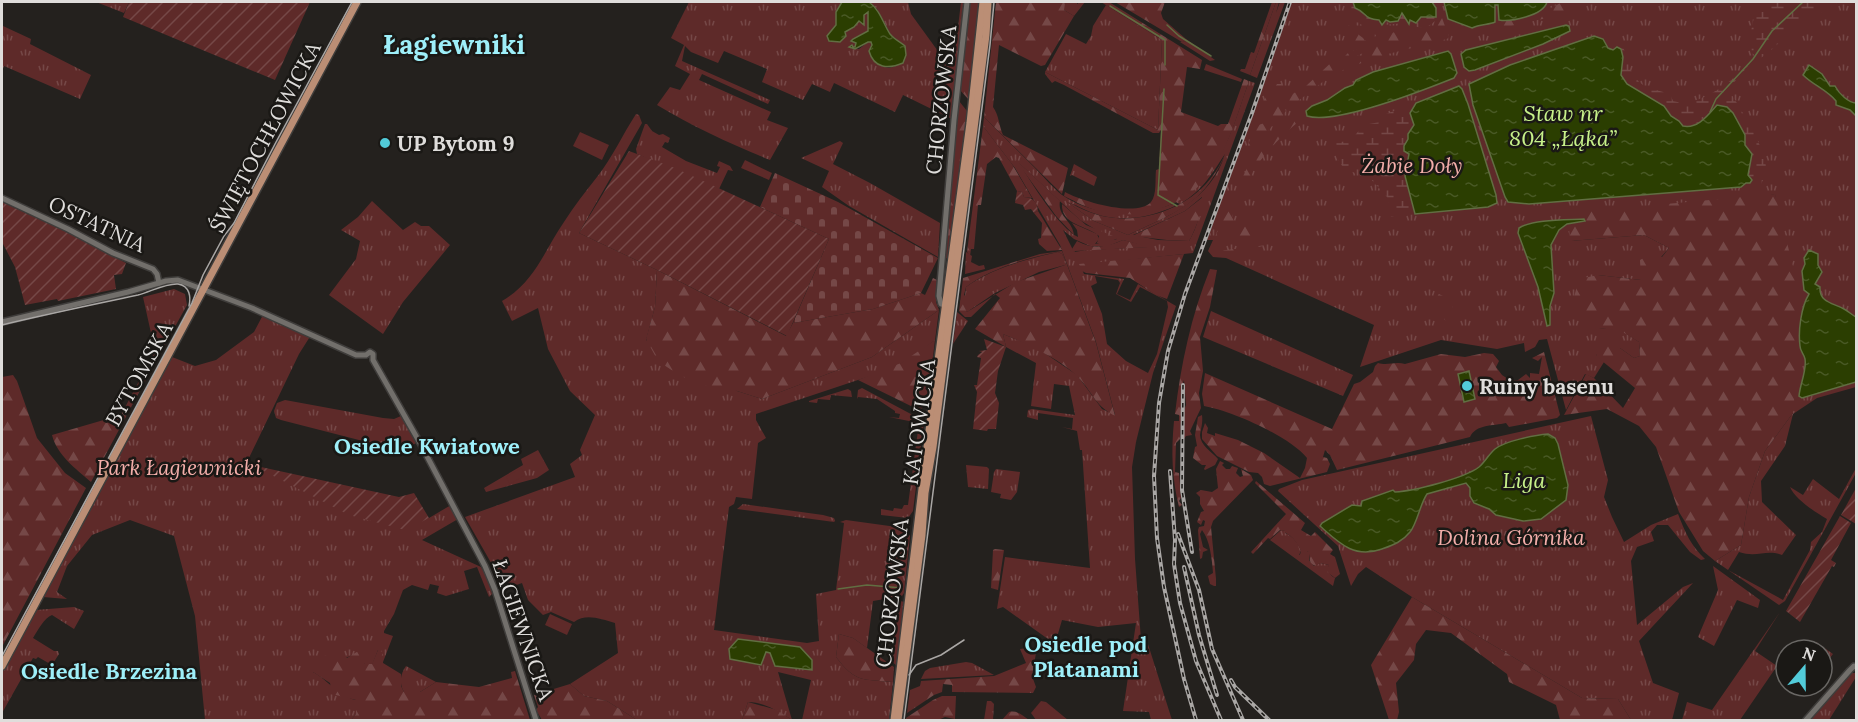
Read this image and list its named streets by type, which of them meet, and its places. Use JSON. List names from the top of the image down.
{
  "streets": {
    "main road": [
      "CHORZOWSKA",
      "ŚWIĘTOCHŁOWICKA",
      "BYTOMSKA",
      "KATOWICKA"
    ],
    "street": ["OSTATNIA", "ŁAGIEWNICKA"]
  },
  "crossings": [
    ["CHORZOWSKA", "KATOWICKA"],
    ["ŚWIĘTOCHŁOWICKA", "BYTOMSKA"],
    ["ŚWIĘTOCHŁOWICKA", "ŁAGIEWNICKA"],
    ["BYTOMSKA", "ŁAGIEWNICKA"]
  ],
  "districts": [
    "Łagiewniki",
    "Osiedle Kwiatowe",
    "Osiedle pod Platanami",
    "Osiedle Brzezina"
  ],
  "water": ["Staw nr 804 „Łąka”", "Liga"],
  "parks": ["Żabie Doły", "Park Łagiewnicki", "Dolina Górnika"],
  "places": ["UP Bytom 9", "Ruiny basenu"],
  "north": "top"
}
